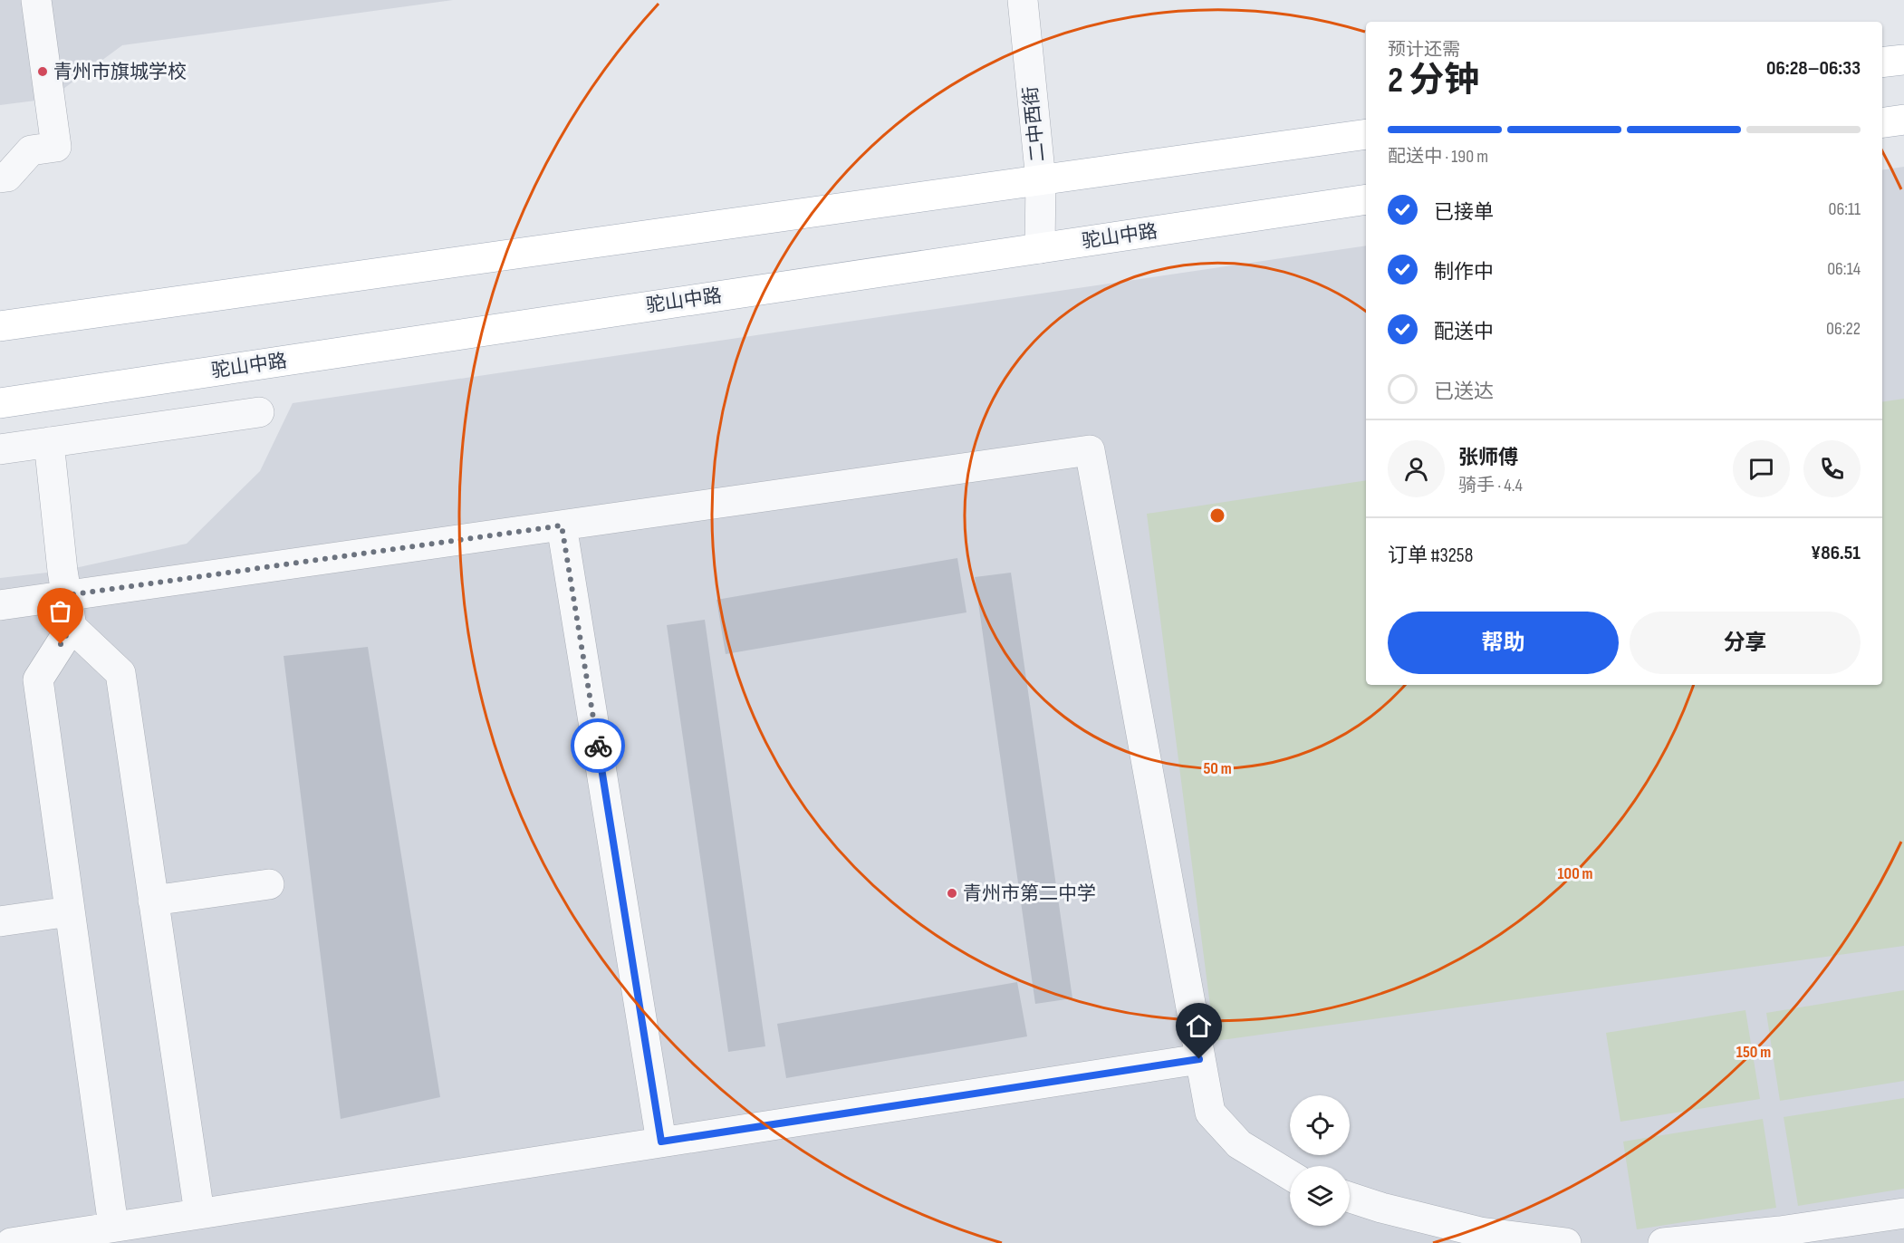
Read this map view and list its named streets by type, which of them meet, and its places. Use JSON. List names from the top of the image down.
{
  "streets": {
    "main road": ["驼山中路"],
    "street": ["二中西街"]
  },
  "crossings": [
    ["二中西街", "驼山中路"]
  ],
  "places": ["青州市旗城学校", "青州市第二中学"],
  "page": {
    "heading": ["2 分钟", "预计还需", "06:28–06:33"],
    "panel": [
      "张师傅",
      "骑手 · 4.4",
      "订单 #3258",
      "¥86.51"
    ],
    "bar": "配送中 · 190 m",
    "list": [
      ["已接单", "06:11"],
      ["制作中", "06:14"],
      ["配送中", "06:22"],
      "已送达"
    ],
    "buttons": ["帮助", "分享"]
  },
  "rings": ["50 m", "100 m", "150 m"]
}
